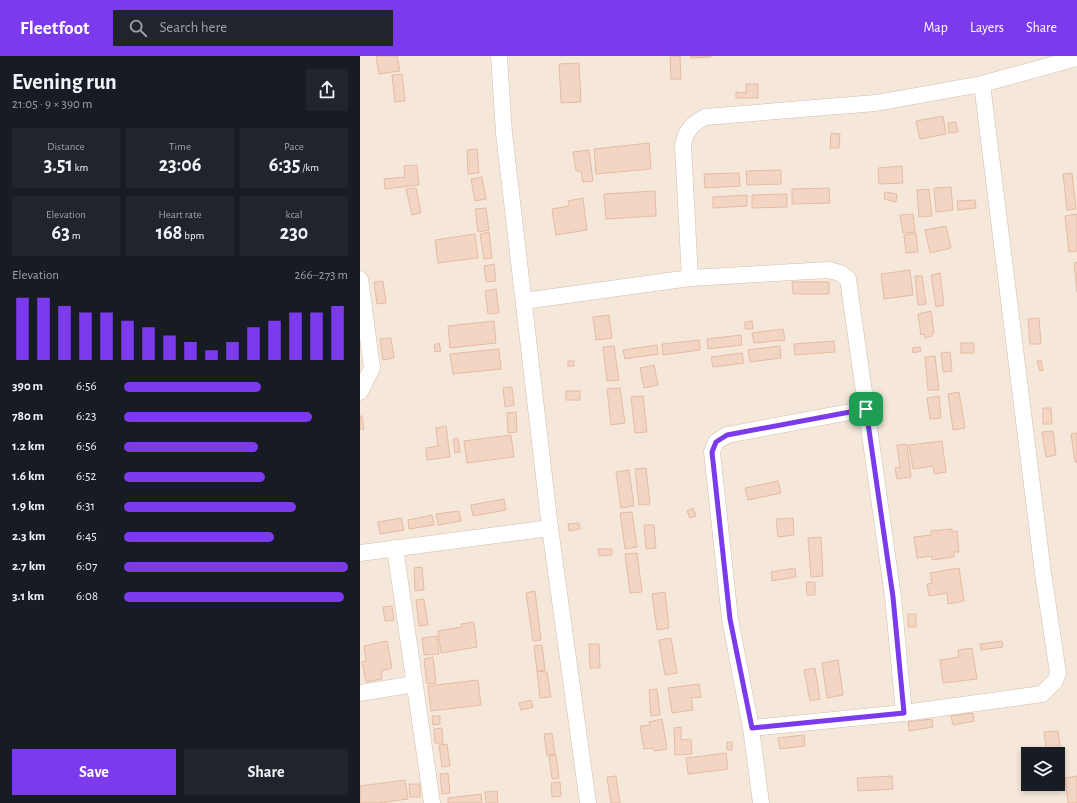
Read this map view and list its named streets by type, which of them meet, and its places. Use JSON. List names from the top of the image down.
{
  "page": {
    "header": "Fleetfoot",
    "search": "Search here",
    "nav": ["Map", "Layers", "Share"],
    "heading": ["Evening run", "21:05 · 9 × 390 m"],
    "stats": [
      ["Distance", "3.51 km"],
      ["Time", "23:06"],
      ["Pace", "6:35 /km"],
      ["Elevation", "63 m"],
      ["Heart rate", "168 bpm"],
      ["kcal", "230"]
    ],
    "chart": ["Elevation", "266–273 m"],
    "list": [
      {
        "name": "390 m",
        "note": "6:56"
      },
      {
        "name": "780 m",
        "note": "6:23"
      },
      {
        "name": "1.2 km",
        "note": "6:56"
      },
      {
        "name": "1.6 km",
        "note": "6:52"
      },
      {
        "name": "1.9 km",
        "note": "6:31"
      },
      {
        "name": "2.3 km",
        "note": "6:45"
      },
      {
        "name": "2.7 km",
        "note": "6:07"
      },
      {
        "name": "3.1 km",
        "note": "6:08"
      }
    ],
    "buttons": ["Save", "Share"]
  }
}
